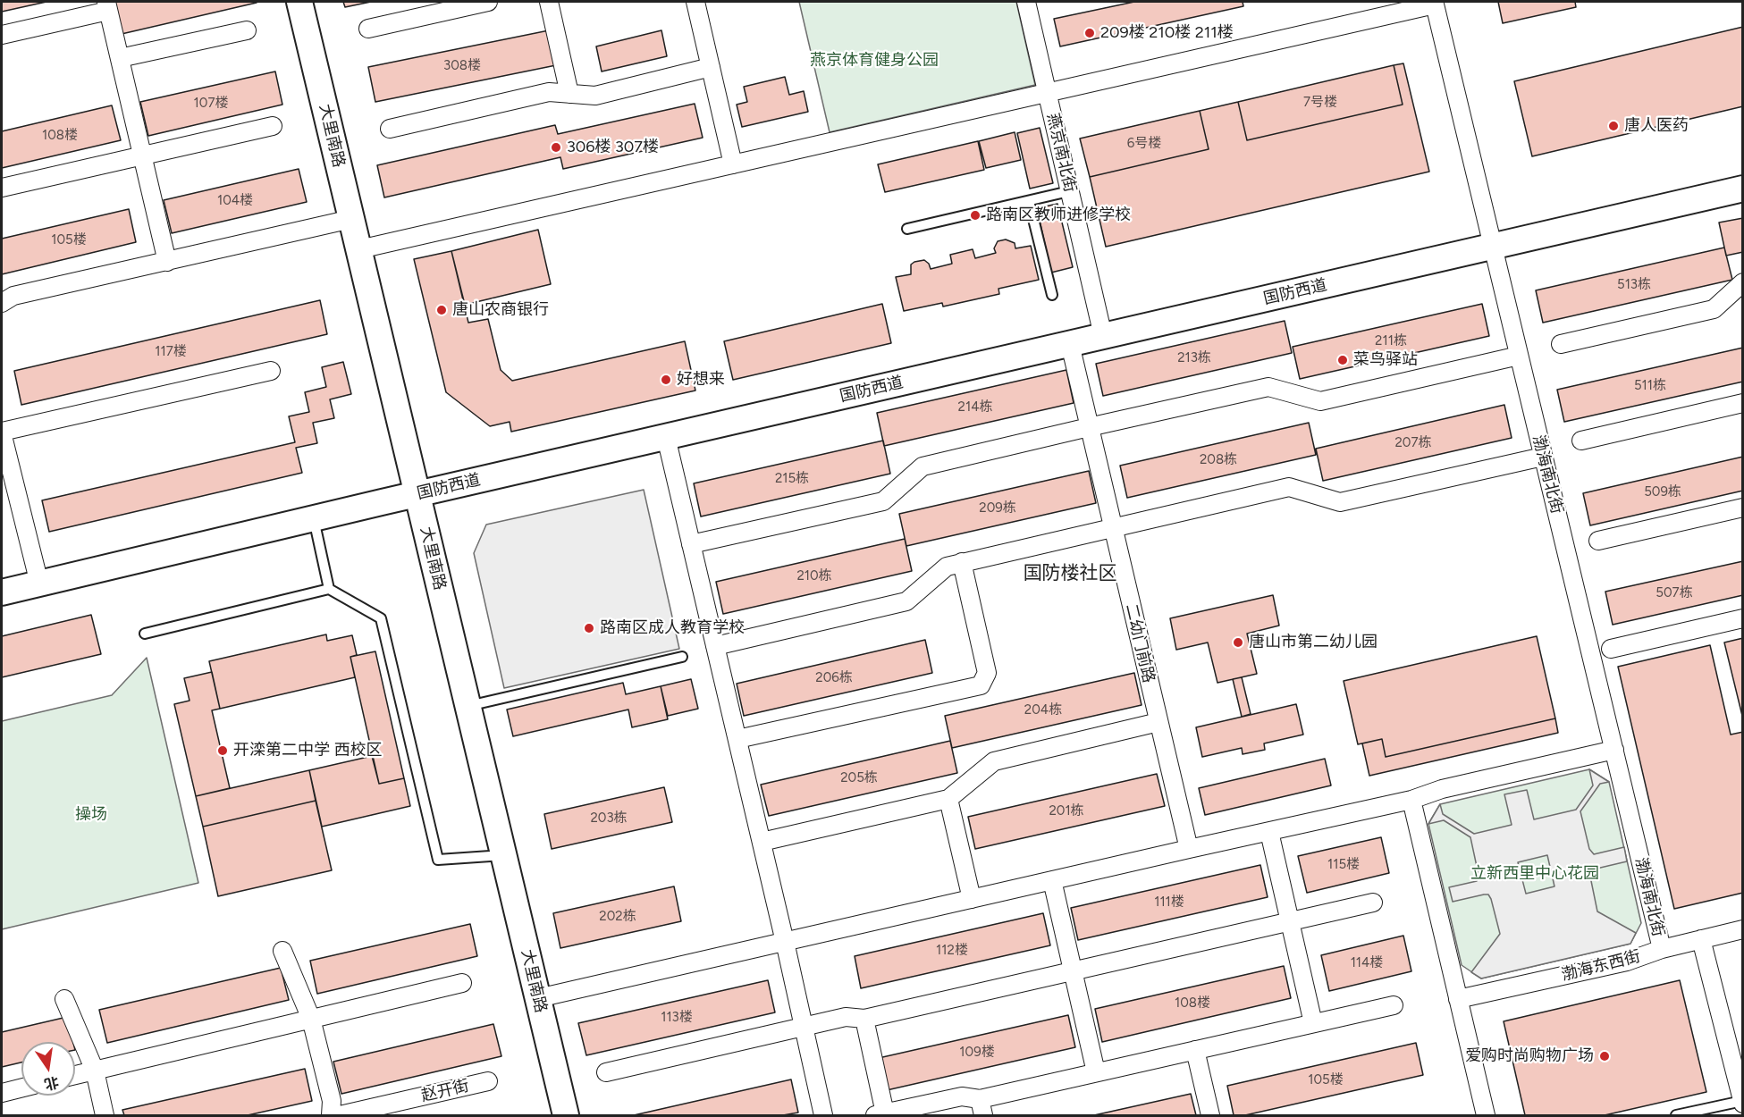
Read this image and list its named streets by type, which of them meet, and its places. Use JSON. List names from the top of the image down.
{
  "streets": {
    "street": [
      "大里南路",
      "燕京南北街",
      "国防西道",
      "渤海南北街",
      "二幼门前路",
      "渤海东西街",
      "赵开街"
    ]
  },
  "crossings": [
    ["大里南路", "国防西道"],
    ["燕京南北街", "国防西道"],
    ["国防西道", "渤海南北街"],
    ["国防西道", "二幼门前路"],
    ["渤海南北街", "渤海东西街"]
  ],
  "districts": ["国防楼社区"],
  "parks": ["燕京体育健身公园", "操场", "立新西里中心花园"],
  "places": [
    "209楼 210楼 211楼",
    "唐人医药",
    "306楼 307楼",
    "路南区教师进修学校",
    "唐山农商银行",
    "菜鸟驿站",
    "好想来",
    "路南区成人教育学校",
    "唐山市第二幼儿园",
    "开滦第二中学 西校区",
    "爱购时尚购物广场"
  ],
  "house_numbers": [
    "308楼",
    "7号楼",
    "107楼",
    "108楼",
    "6号楼",
    "104楼",
    "105楼",
    "513栋",
    "211栋",
    "117楼",
    "213栋",
    "511栋",
    "214栋",
    "207栋",
    "208栋",
    "215栋",
    "509栋",
    "209栋",
    "210栋",
    "507栋",
    "206栋",
    "204栋",
    "205栋",
    "201栋",
    "203栋",
    "115楼",
    "111楼",
    "202栋",
    "112楼",
    "114楼",
    "108楼",
    "113楼",
    "109楼",
    "105楼"
  ],
  "north": "bottom"
}
